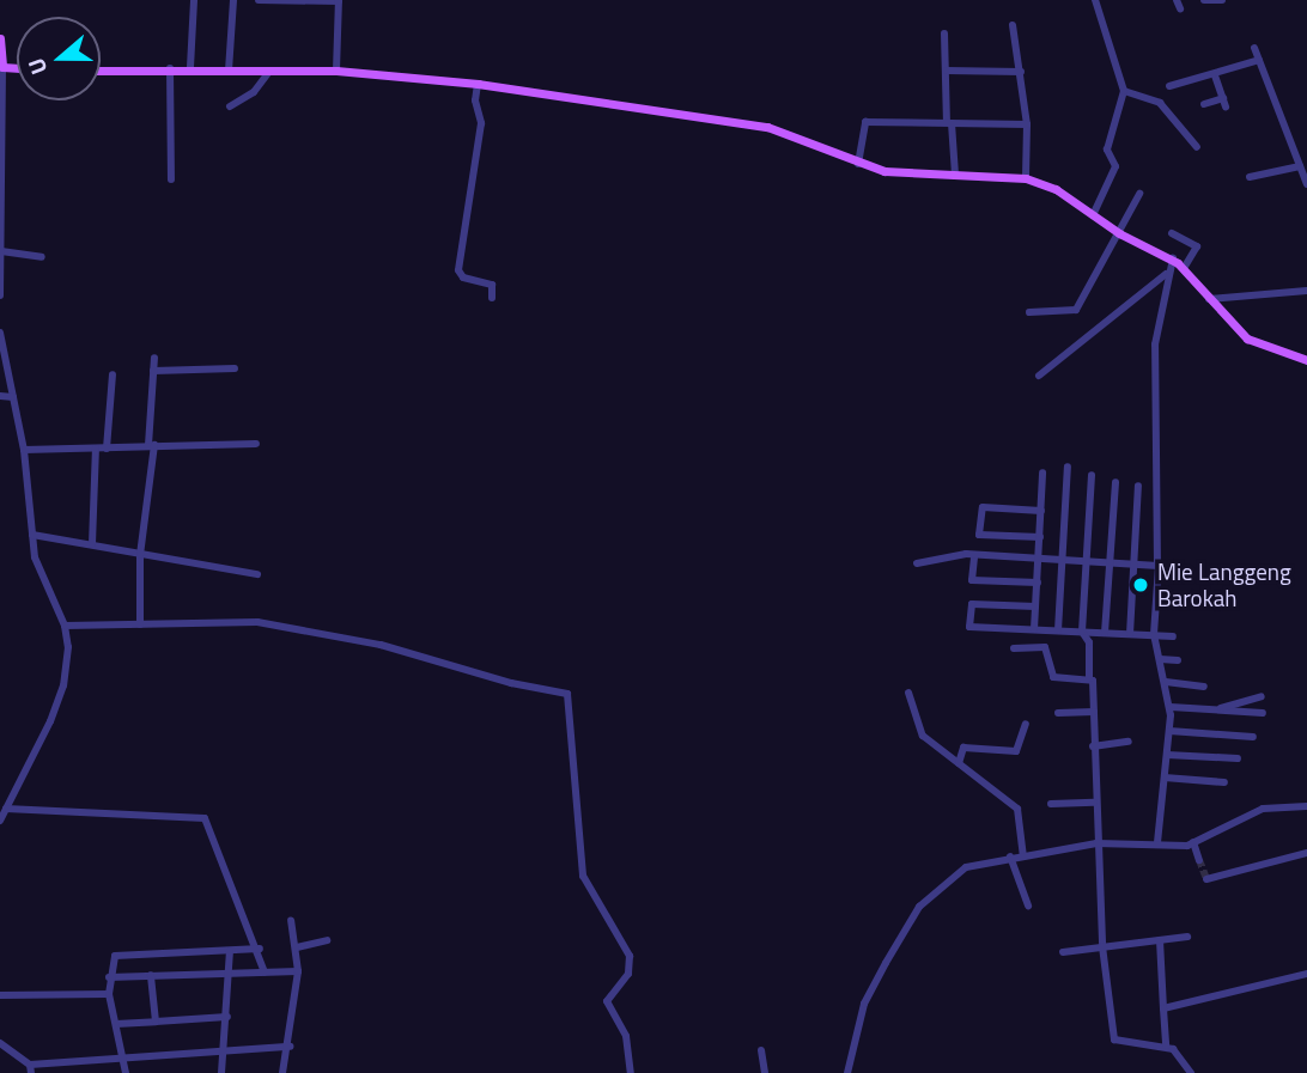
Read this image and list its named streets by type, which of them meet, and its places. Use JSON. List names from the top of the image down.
{
  "places": ["Mie Langgeng Barokah"],
  "north": "left"
}
